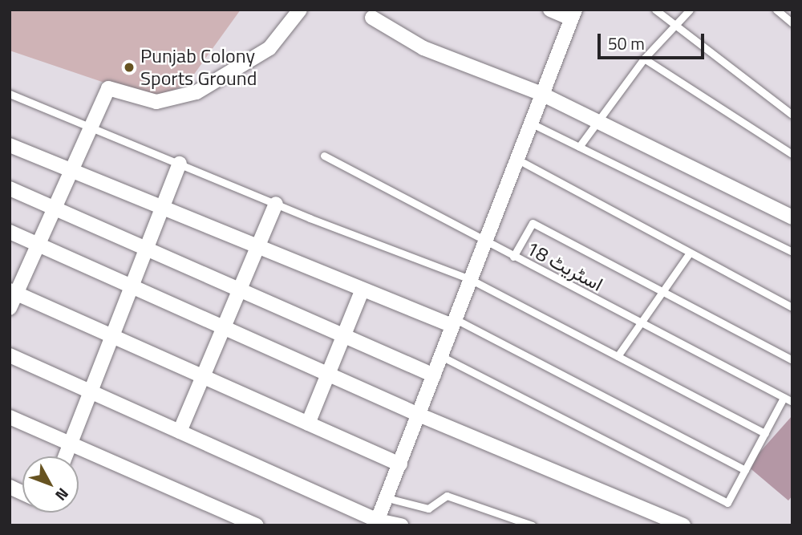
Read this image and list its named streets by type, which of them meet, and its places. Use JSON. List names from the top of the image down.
{
  "streets": {
    "lane": ["اسٹریٹ 18"]
  },
  "places": ["Punjab Colony Sports Ground"],
  "scale_bar": "50 m",
  "north": "bottom right"
}
